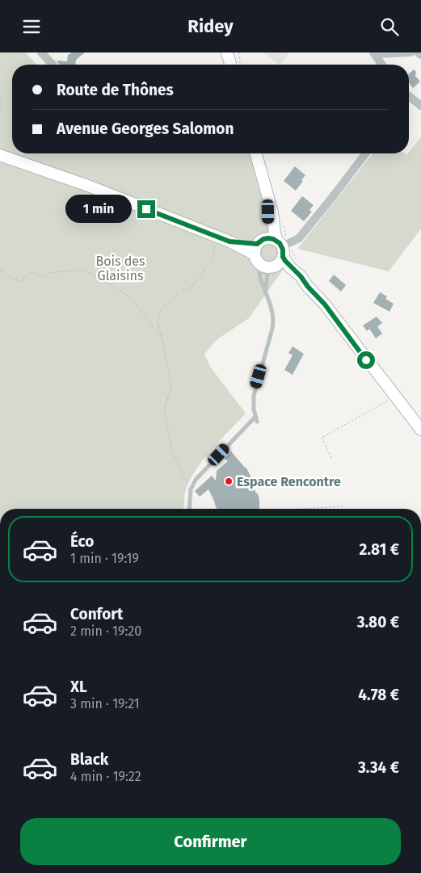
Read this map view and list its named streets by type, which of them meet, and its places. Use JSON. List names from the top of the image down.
{
  "parks": ["Bois des Glaisins"],
  "places": ["Espace Rencontre"],
  "page": {
    "header": "Ridey",
    "banner": ["Route de Thônes", "Avenue Georges Salomon"],
    "bubble": "1 min",
    "list": [
      {
        "name": "Éco",
        "note": "1 min · 19:19",
        "value": "2.81 €"
      },
      {
        "name": "Confort",
        "note": "2 min · 19:20",
        "value": "3.80 €"
      },
      {
        "name": "XL",
        "note": "3 min · 19:21",
        "value": "4.78 €"
      },
      {
        "name": "Black",
        "note": "4 min · 19:22",
        "value": "3.34 €"
      }
    ],
    "buttons": "Confirmer"
  }
}
